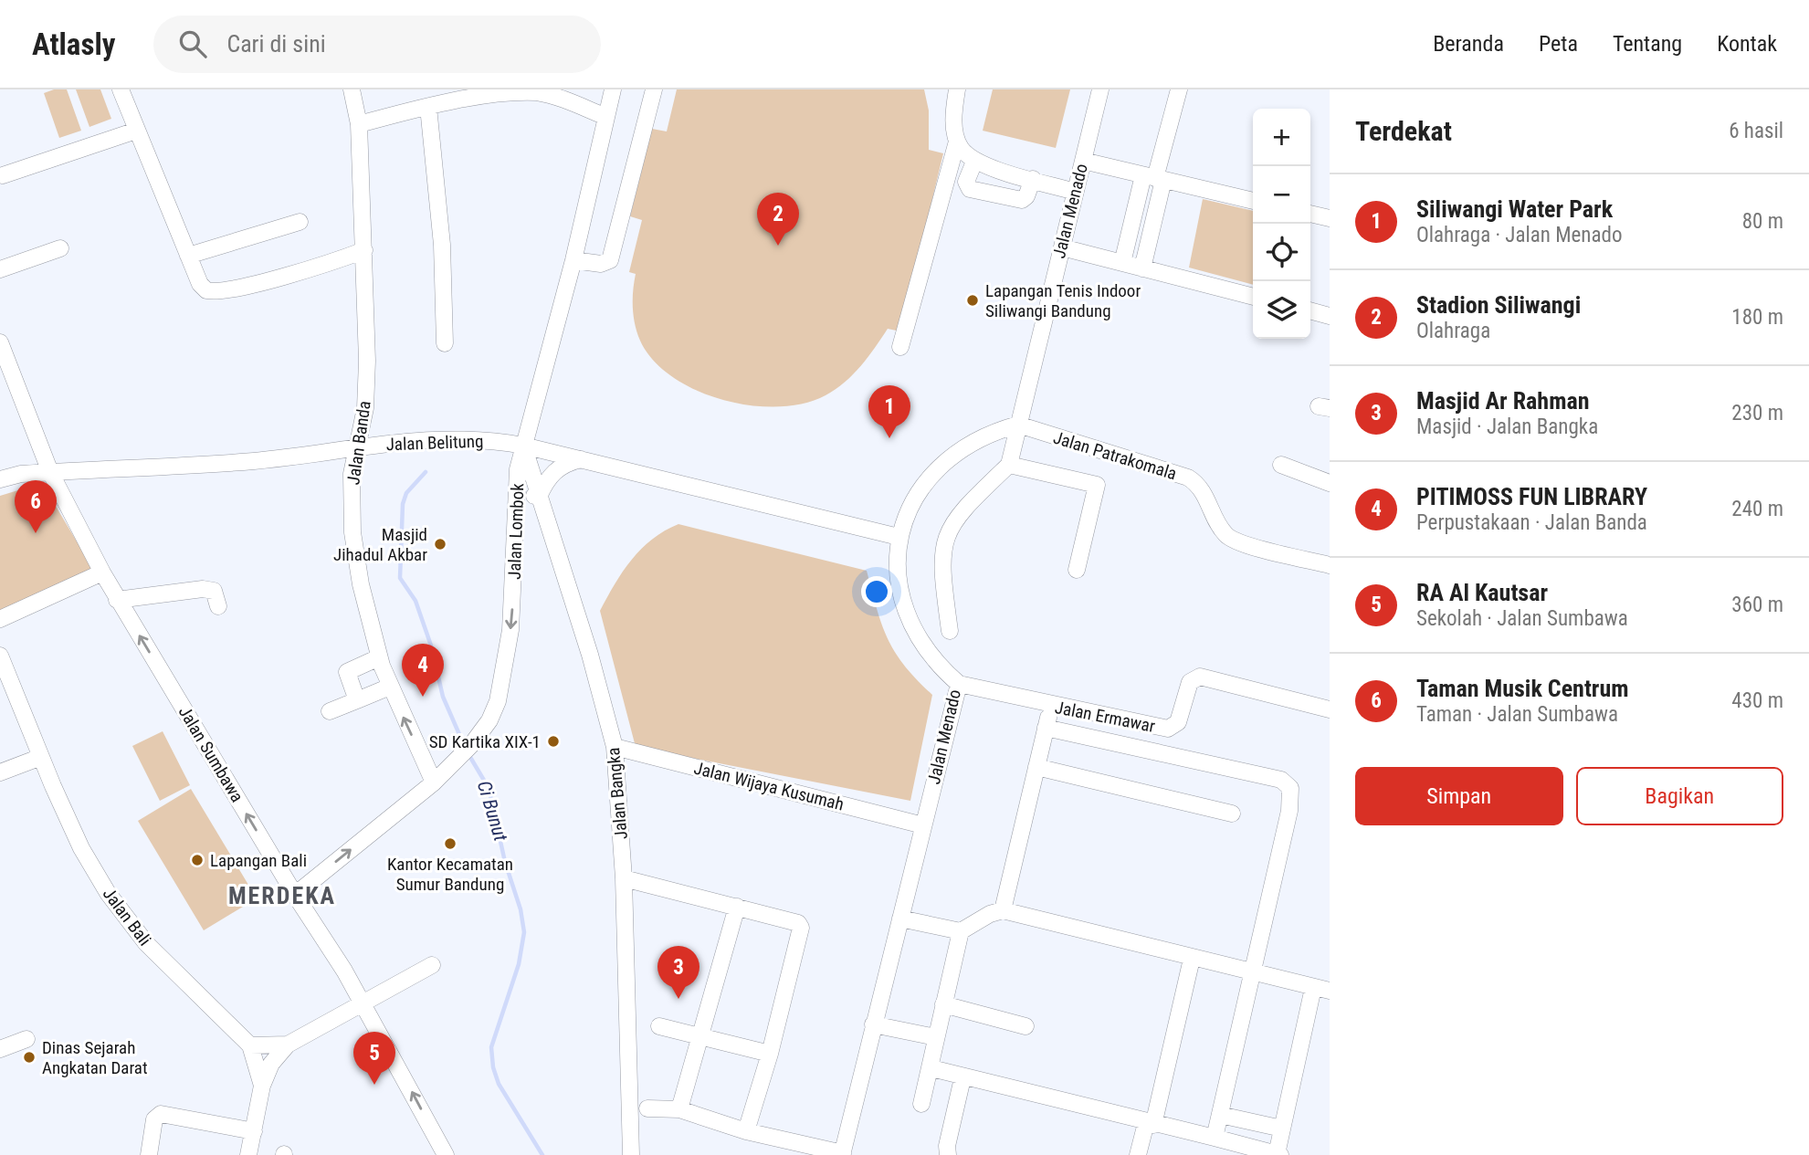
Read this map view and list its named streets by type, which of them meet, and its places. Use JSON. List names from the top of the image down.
{
  "streets": {
    "street": [
      "Jalan Menado",
      "Jalan Banda",
      "Jalan Belitung",
      "Jalan Patrakomala",
      "Jalan Lombok",
      "Jalan Ermawar",
      "Jalan Sumbawa",
      "Jalan Wijaya Kusumah",
      "Jalan Bangka",
      "Jalan Bali"
    ]
  },
  "crossings": [
    ["Jalan Menado", "Jalan Belitung"],
    ["Jalan Menado", "Jalan Patrakomala"],
    ["Jalan Menado", "Jalan Ermawar"],
    ["Jalan Menado", "Jalan Wijaya Kusumah"],
    ["Jalan Banda", "Jalan Belitung"],
    ["Jalan Banda", "Jalan Lombok"],
    ["Jalan Belitung", "Jalan Lombok"],
    ["Jalan Belitung", "Jalan Sumbawa"],
    ["Jalan Belitung", "Jalan Bangka"],
    ["Jalan Lombok", "Jalan Sumbawa"],
    ["Jalan Lombok", "Jalan Bangka"],
    ["Jalan Wijaya Kusumah", "Jalan Bangka"]
  ],
  "one_way": ["Jalan Sumbawa"],
  "districts": ["MERDEKA"],
  "water": ["Ci Bunut"],
  "places": [
    "Lapangan Tenis Indoor Siliwangi Bandung",
    "Masjid Jihadul Akbar",
    "SD Kartika XIX-1",
    "Kantor Kecamatan Sumur Bandung",
    "Lapangan Bali",
    "Dinas Sejarah Angkatan Darat"
  ],
  "page": {
    "header": "Atlasly",
    "search": "Cari di sini",
    "nav": [
      "Beranda",
      "Peta",
      "Tentang",
      "Kontak"
    ],
    "heading": ["Terdekat", "6 hasil"],
    "map_buttons": ["+", "−"],
    "list": [
      {
        "mark": "1",
        "name": "Siliwangi Water Park",
        "note": "Olahraga · Jalan Menado",
        "value": "80 m"
      },
      {
        "mark": "2",
        "name": "Stadion Siliwangi",
        "note": "Olahraga",
        "value": "180 m"
      },
      {
        "mark": "3",
        "name": "Masjid Ar Rahman",
        "note": "Masjid · Jalan Bangka",
        "value": "230 m"
      },
      {
        "mark": "4",
        "name": "PITIMOSS FUN LIBRARY",
        "note": "Perpustakaan · Jalan Banda",
        "value": "240 m"
      },
      {
        "mark": "5",
        "name": "RA Al Kautsar",
        "note": "Sekolah · Jalan Sumbawa",
        "value": "360 m"
      },
      {
        "mark": "6",
        "name": "Taman Musik Centrum",
        "note": "Taman · Jalan Sumbawa",
        "value": "430 m"
      }
    ],
    "pins": [
      "2",
      "1",
      "6",
      "4",
      "3",
      "5"
    ],
    "buttons": ["Simpan", "Bagikan"]
  }
}
